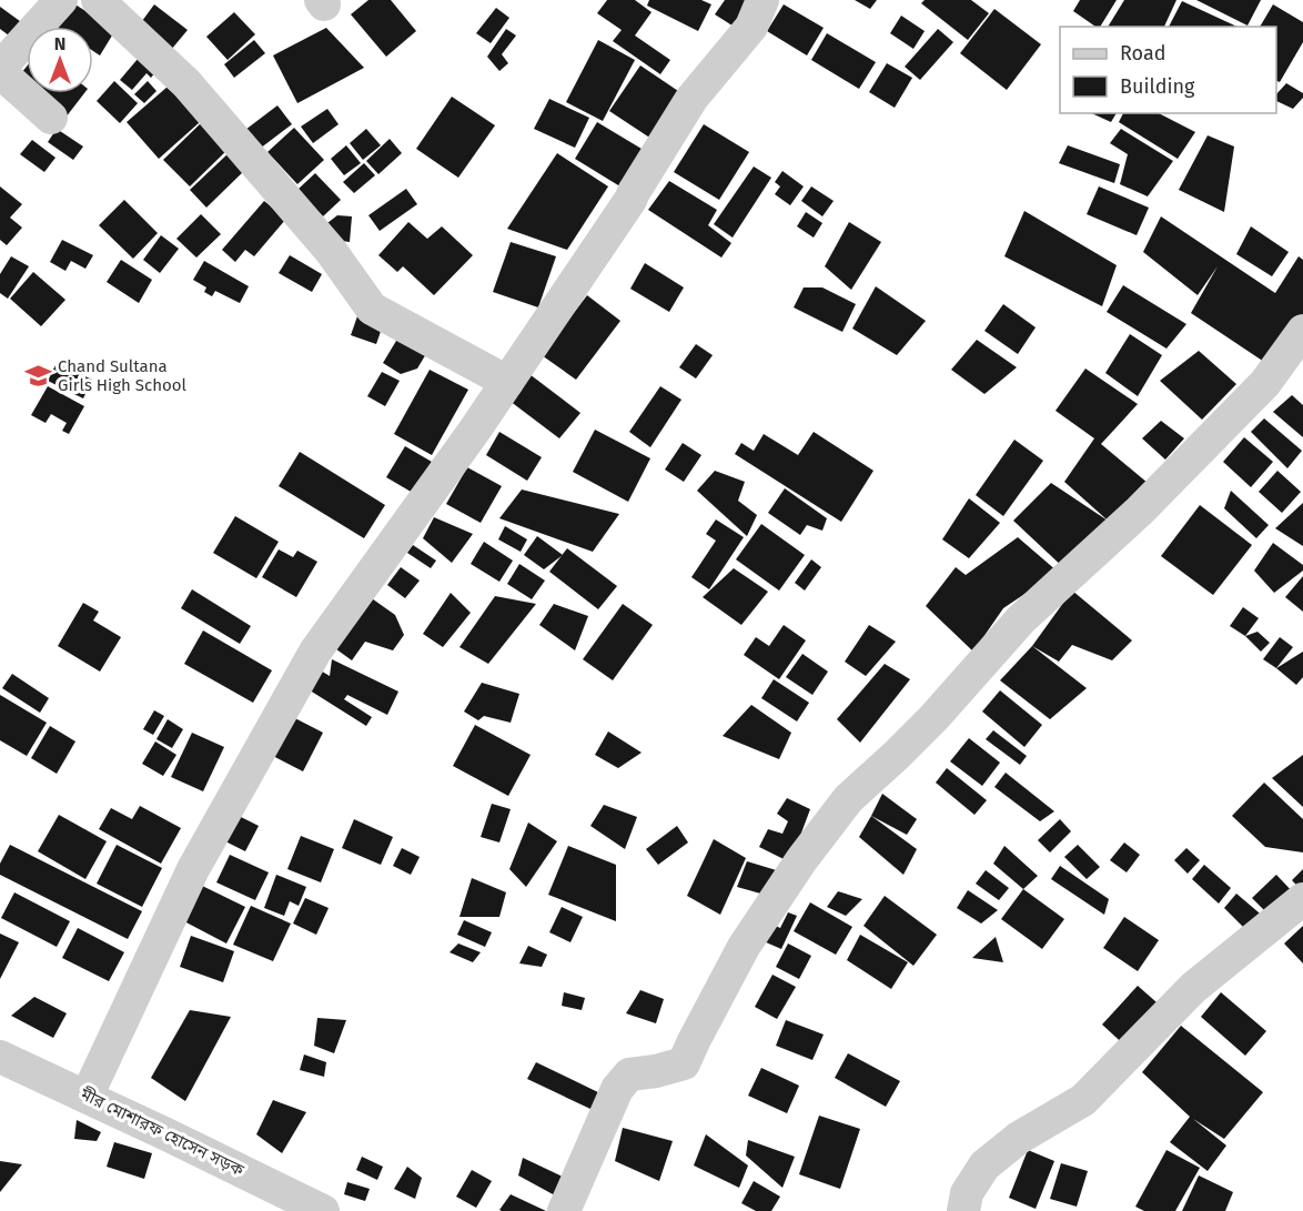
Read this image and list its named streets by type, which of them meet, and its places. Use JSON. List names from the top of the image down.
{
  "streets": {
    "street": ["মীর মোশারফ হোসেন সড়ক"]
  },
  "places": {
    "school or university": ["Chand Sultana Girls High School"]
  },
  "legend": ["Road", "Building"],
  "north": "top"
}
